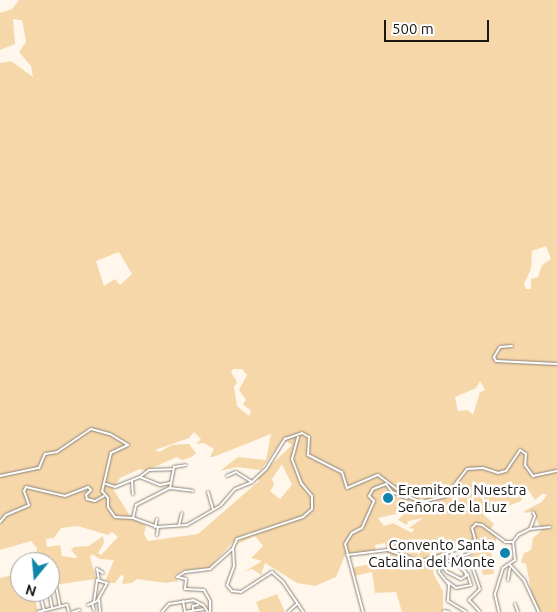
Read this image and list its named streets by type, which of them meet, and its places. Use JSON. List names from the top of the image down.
{
  "places": ["Eremitorio Nuestra Señora de la Luz", "Convento Santa Catalina del Monte"],
  "scale_bar": "500 m",
  "north": "bottom"
}
